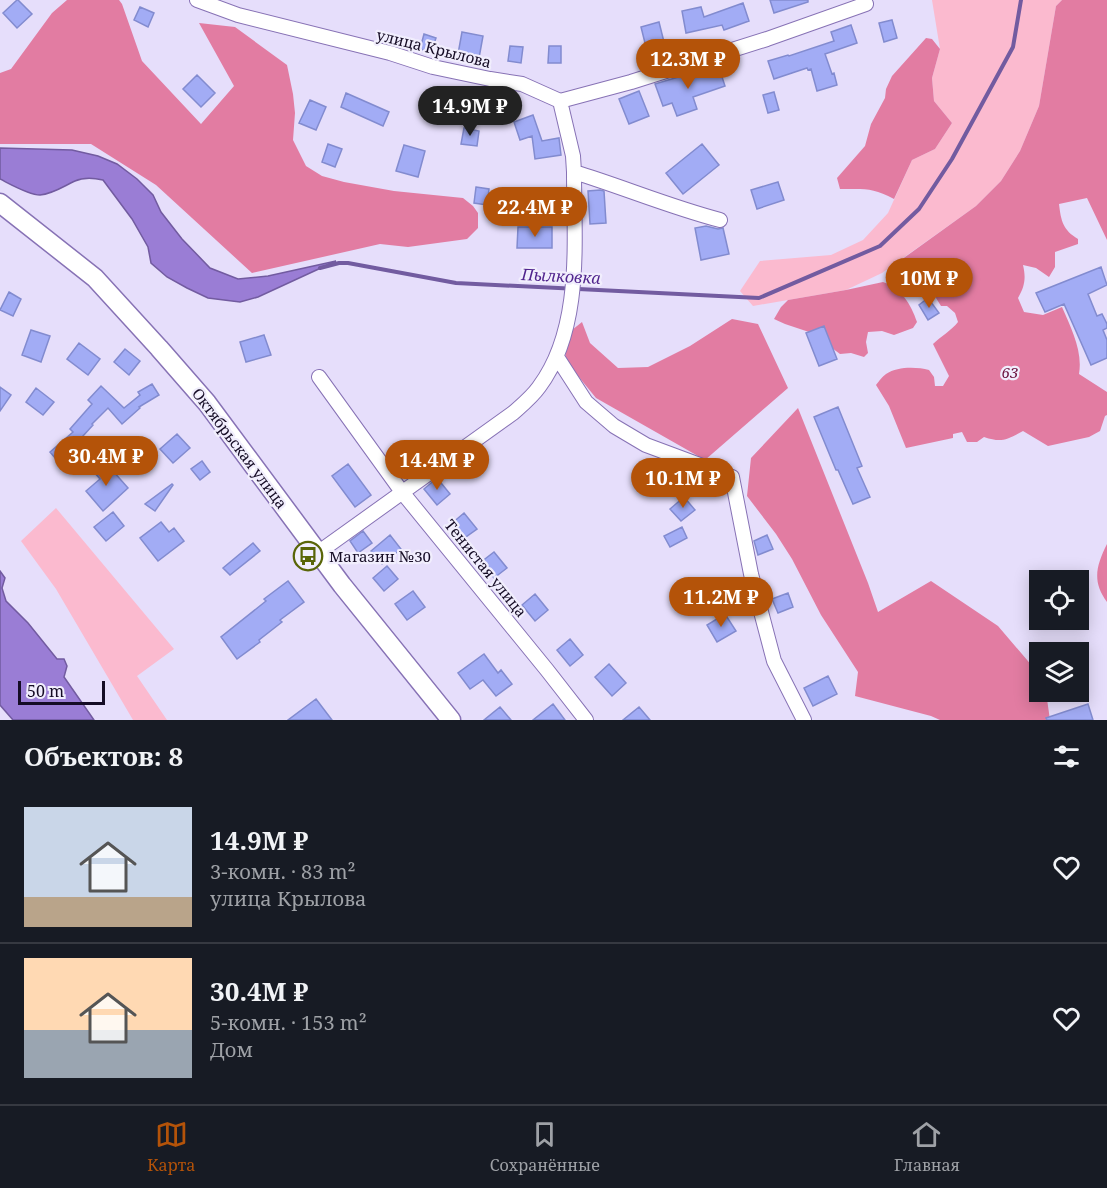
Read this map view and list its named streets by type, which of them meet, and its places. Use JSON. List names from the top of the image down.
{
  "streets": {
    "street": ["улица Крылова", "Октябрьская улица", "Тенистая улица"]
  },
  "water": ["Пылковка"],
  "parks": ["63"],
  "places": {
    "bus stop": ["Магазин №30"]
  },
  "scale_bar": "50 m",
  "page": {
    "price": [
      "12.3M ₽",
      "14.9M ₽",
      "22.4M ₽",
      "10M ₽",
      "30.4M ₽",
      "14.4M ₽",
      "10.1M ₽",
      "11.2M ₽"
    ],
    "scale": "50 m",
    "heading": "Объектов: 8",
    "list": [
      {
        "name": "14.9M ₽",
        "note": "3-комн. · 83 m² · улица Крылова"
      },
      {
        "name": "30.4M ₽",
        "note": "5-комн. · 153 m² · Дом"
      }
    ],
    "tabs": ["Карта", "Сохранённые", "Главная"]
  }
}
